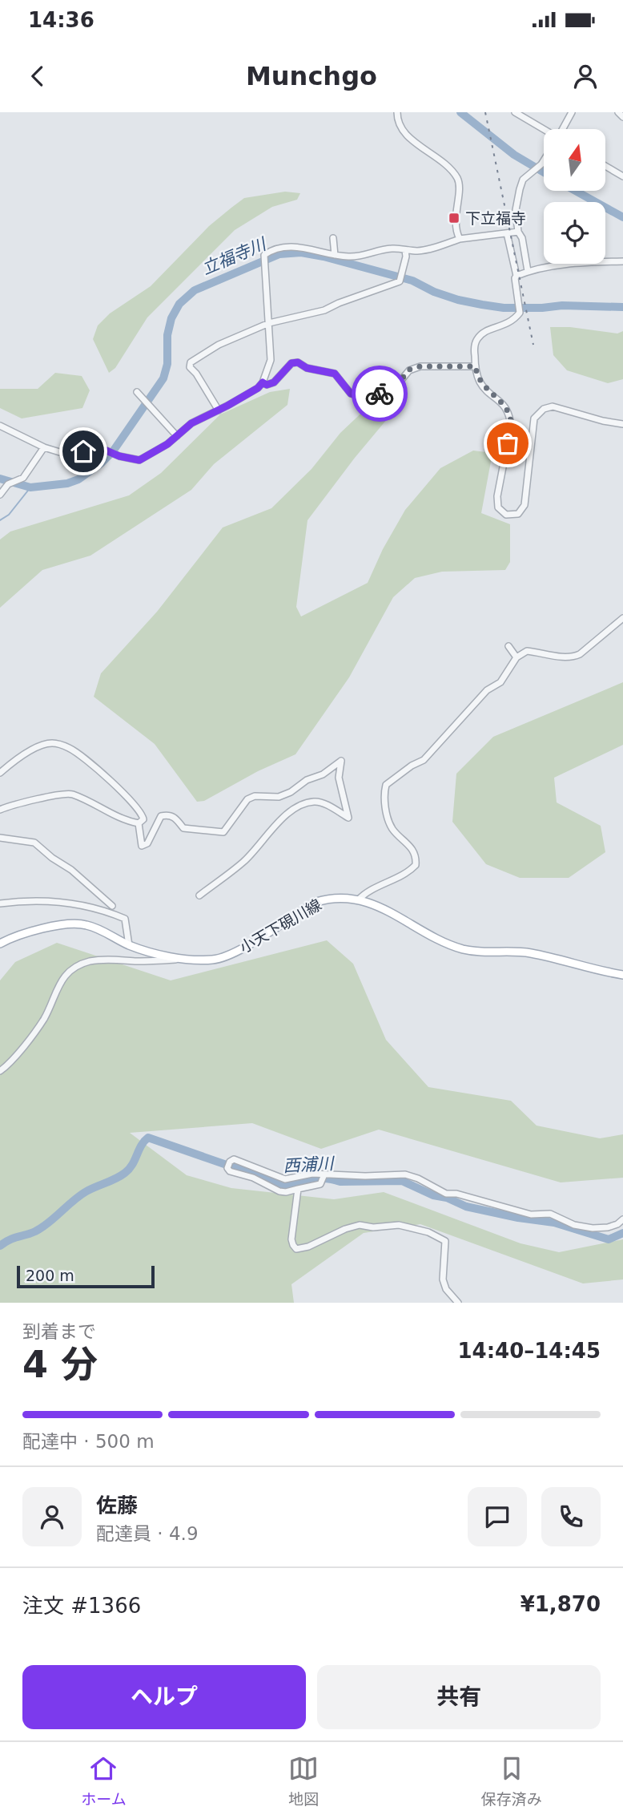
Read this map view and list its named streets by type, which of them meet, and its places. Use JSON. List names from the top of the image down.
{
  "streets": {
    "main road": ["小天下硯川線"]
  },
  "water": ["立福寺川", "西浦川"],
  "places": {
    "transit": ["下立福寺"]
  },
  "scale_bar": "200 m",
  "north": "top",
  "page": {
    "status": "14:36",
    "header": "Munchgo",
    "scale": "200 m",
    "heading": ["4 分", "到着まで", "14:40–14:45"],
    "panel": [
      "佐藤",
      "配達員 · 4.9",
      "注文 #1366",
      "¥1,870"
    ],
    "bar": "配達中 · 500 m",
    "buttons": ["ヘルプ", "共有"],
    "tabs": ["ホーム", "地図", "保存済み"]
  }
}
